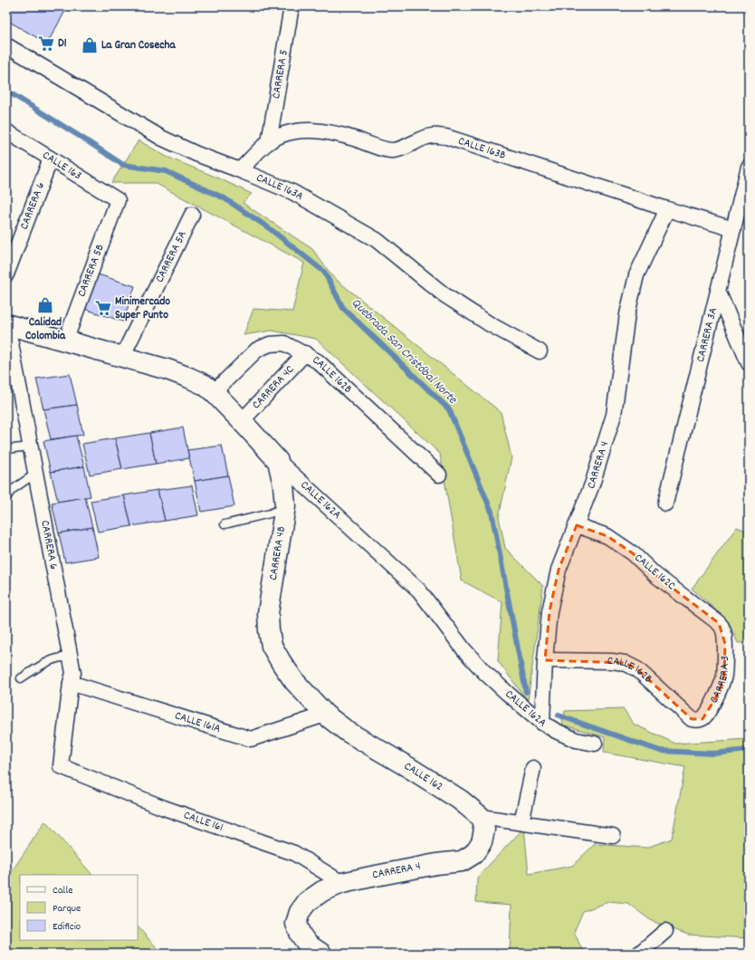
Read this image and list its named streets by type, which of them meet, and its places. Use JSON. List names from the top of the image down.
{
  "streets": {
    "street": [
      "CARRERA 5",
      "CALLE 163B",
      "CALLE 163",
      "CALLE 163A",
      "CARRERA 6",
      "CARRERA 5A",
      "CARRERA 5B",
      "CARRERA 3A",
      "CALLE 162B",
      "CARRERA 4C",
      "CARRERA 4",
      "CALLE 162A",
      "CARRERA 4B",
      "CALLE 162C",
      "CARRERA 3",
      "CALLE 161A",
      "CALLE 162",
      "CALLE 161"
    ]
  },
  "crossings": [
    ["CARRERA 5", "CALLE 163B"],
    ["CALLE 163B", "CALLE 163A"],
    ["CALLE 163B", "CARRERA 3A"],
    ["CALLE 163B", "CARRERA 4"],
    ["CALLE 163", "CARRERA 6"],
    ["CALLE 163", "CARRERA 5B"],
    ["CARRERA 6", "CALLE 162A"],
    ["CARRERA 6", "CALLE 161A"],
    ["CARRERA 6", "CALLE 161"],
    ["CARRERA 5A", "CALLE 162A"],
    ["CARRERA 5B", "CALLE 162A"],
    ["CALLE 162B", "CARRERA 4C"],
    ["CALLE 162B", "CARRERA 4"],
    ["CALLE 162B", "CALLE 162A"],
    ["CALLE 162B", "CARRERA 3"],
    ["CARRERA 4C", "CALLE 162A"],
    ["CARRERA 4", "CALLE 162A"],
    ["CARRERA 4", "CALLE 162C"],
    ["CARRERA 4", "CALLE 162"],
    ["CARRERA 4", "CALLE 161"],
    ["CALLE 162A", "CARRERA 4B"],
    ["CARRERA 4B", "CALLE 162"],
    ["CALLE 162C", "CARRERA 3"],
    ["CALLE 161A", "CALLE 162"]
  ],
  "water": ["Quebrada San Cristóbal Norte"],
  "places": {
    "supermarket": ["D1", "Minimercado Super Punto"],
    "shop": ["La Gran Cosecha", "Calidad Colombia"]
  },
  "legend": ["Calle", "Parque", "Edificio"]
}
